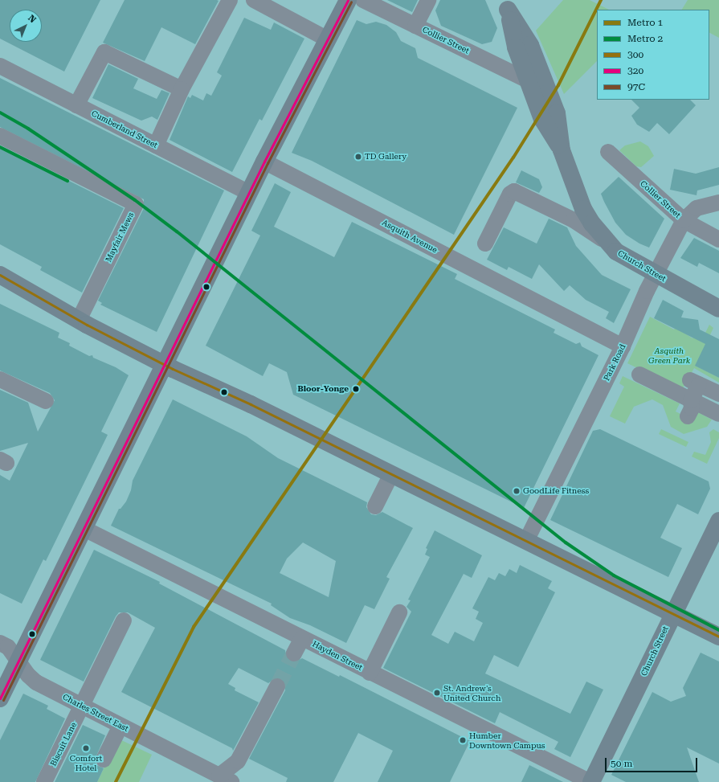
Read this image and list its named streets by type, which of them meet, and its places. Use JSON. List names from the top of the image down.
{
  "streets": {
    "main road": ["Church Street"],
    "street": [
      "Collier Street",
      "Cumberland Street",
      "Asquith Avenue",
      "Mayfair Mews",
      "Park Road",
      "Hayden Street",
      "Charles Street East",
      "Biscuit Lane"
    ]
  },
  "crossings": [
    ["Collier Street", "Church Street"],
    ["Collier Street", "Park Road"],
    ["Asquith Avenue", "Park Road"],
    ["Church Street", "Park Road"],
    ["Church Street", "Hayden Street"],
    ["Charles Street East", "Biscuit Lane"]
  ],
  "parks": ["Asquith Green Park"],
  "places": [
    "TD Gallery",
    "Bloor-Yonge",
    "GoodLife Fitness",
    "St. Andrew's United Church",
    "Humber Downtown Campus",
    "Comfort Hotel"
  ],
  "lines": [
    "metro line 1",
    "transit line 320",
    "transit line 97C",
    "metro line 2",
    "transit line 300"
  ],
  "legend": [
    "Metro 1",
    "Metro 2",
    "300",
    "320",
    "97C"
  ],
  "scale_bar": "50 m",
  "north": "top right"
}
